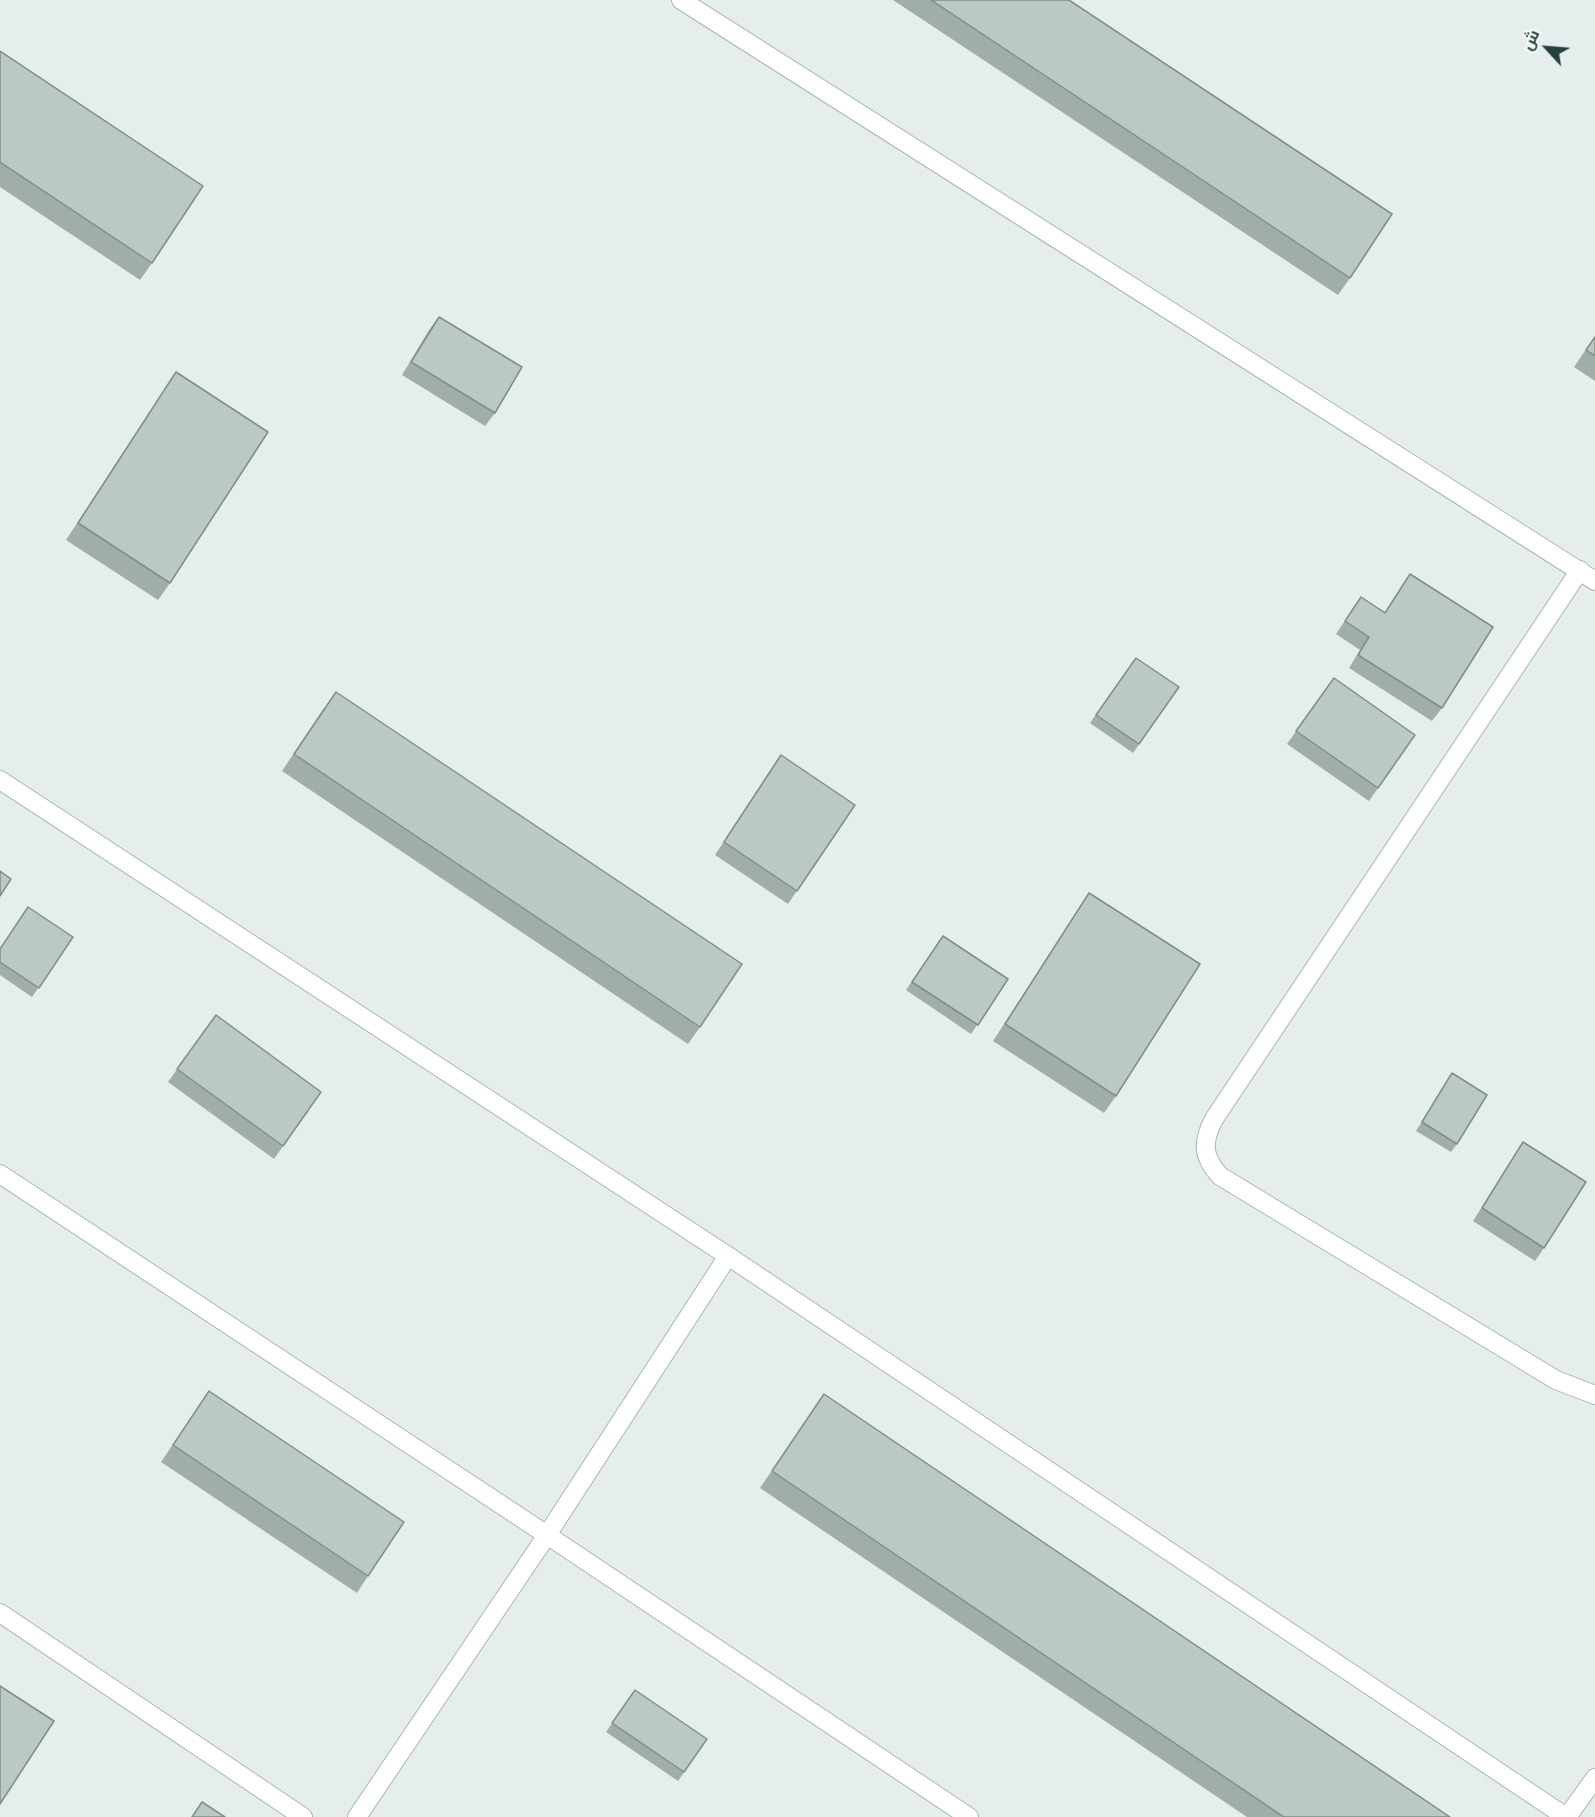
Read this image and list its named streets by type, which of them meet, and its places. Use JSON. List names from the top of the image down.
{
  "north": "top left"
}
